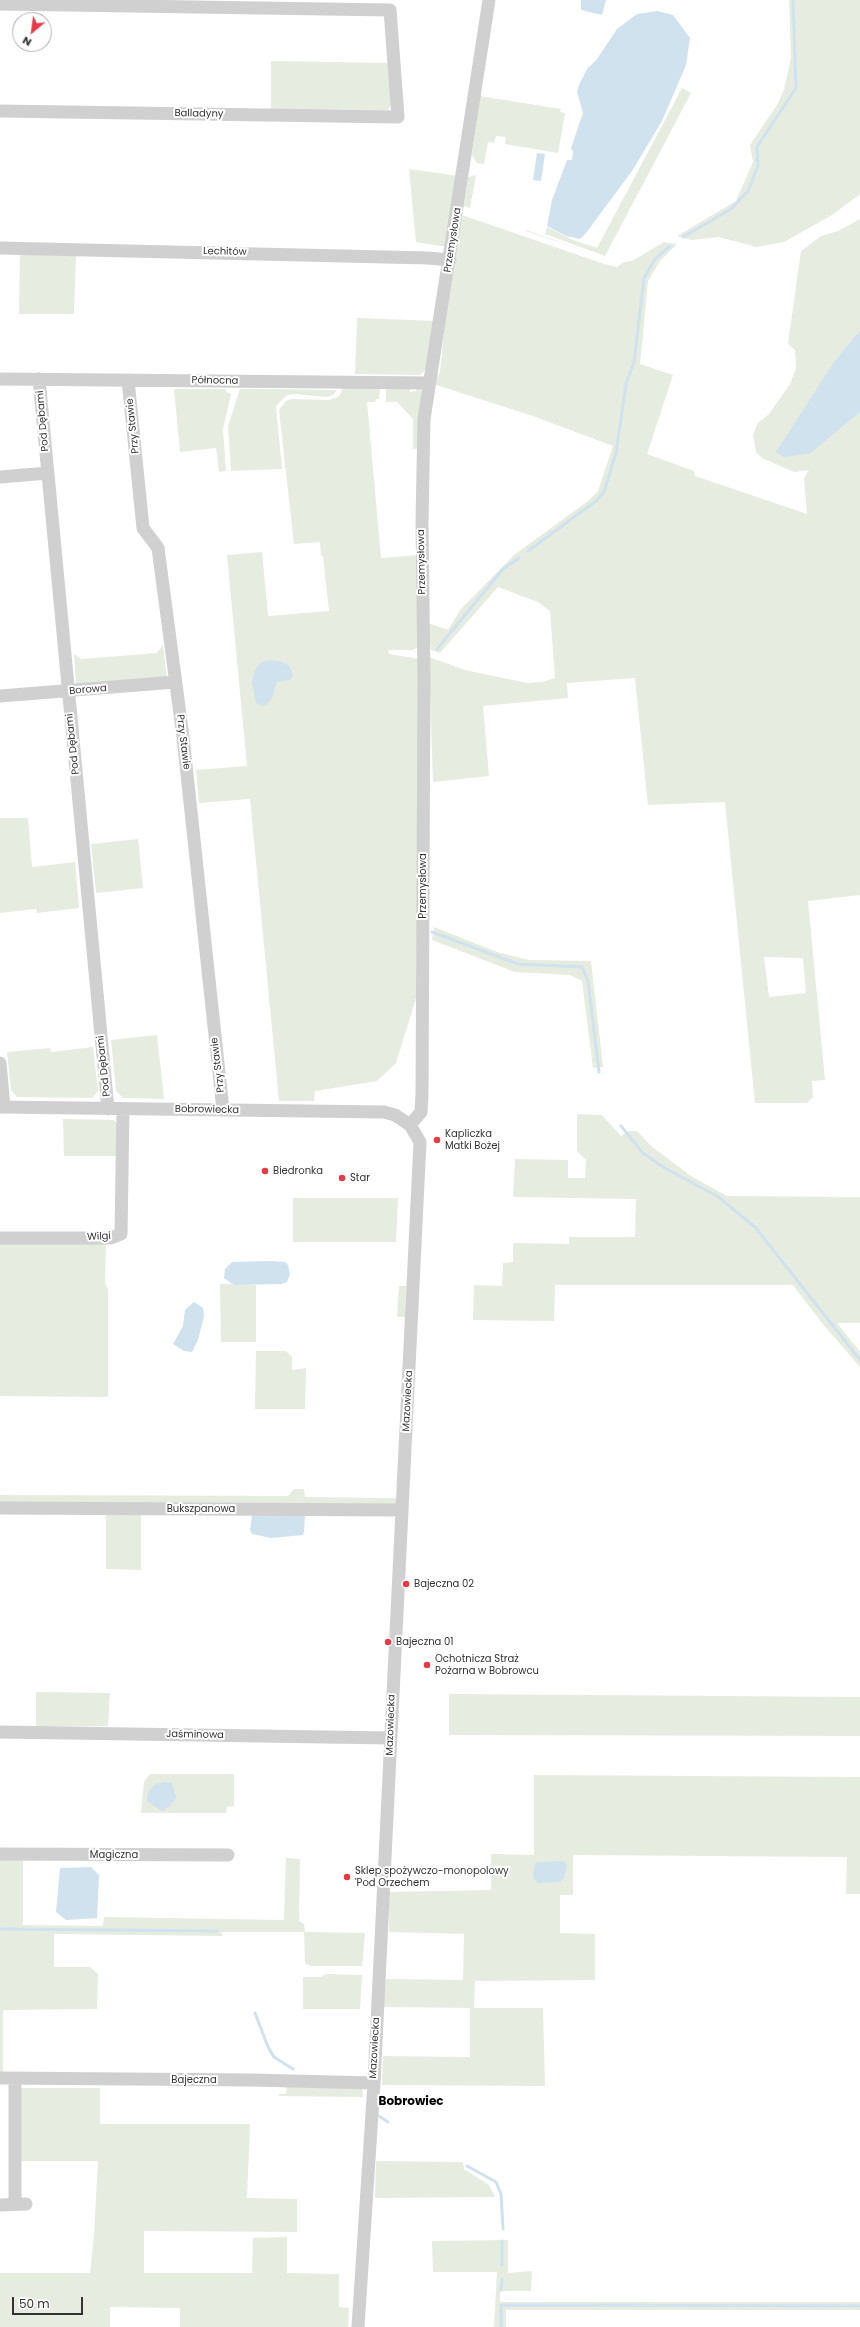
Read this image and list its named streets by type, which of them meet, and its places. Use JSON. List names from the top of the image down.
{
  "streets": {
    "street": [
      "Balladyny",
      "Przemysłowa",
      "Lechitów",
      "Północna",
      "Pod Dębami",
      "Przy Stawie",
      "Borowa",
      "Bobrowiecka",
      "Wilgi",
      "Mazowiecka",
      "Bukszpanowa",
      "Jaśminowa",
      "Magiczna",
      "Bajeczna"
    ]
  },
  "crossings": [
    ["Przemysłowa", "Lechitów"],
    ["Przemysłowa", "Północna"],
    ["Przemysłowa", "Bobrowiecka"],
    ["Przemysłowa", "Mazowiecka"],
    ["Północna", "Pod Dębami"],
    ["Północna", "Przy Stawie"],
    ["Pod Dębami", "Borowa"],
    ["Pod Dębami", "Bobrowiecka"],
    ["Przy Stawie", "Borowa"],
    ["Przy Stawie", "Bobrowiecka"],
    ["Bobrowiecka", "Wilgi"],
    ["Bobrowiecka", "Mazowiecka"],
    ["Mazowiecka", "Bukszpanowa"],
    ["Mazowiecka", "Jaśminowa"],
    ["Mazowiecka", "Bajeczna"]
  ],
  "districts": ["Bobrowiec"],
  "places": [
    "Kapliczka Matki Bożej",
    "Biedronka",
    "Star",
    "Bajeczna 02",
    "Bajeczna 01",
    "Ochotnicza Straż Pożarna w Bobrowcu",
    "Sklep spożywczo-monopolowy 'Pod Orzechem"
  ],
  "scale_bar": "50 m",
  "north": "bottom left"
}
